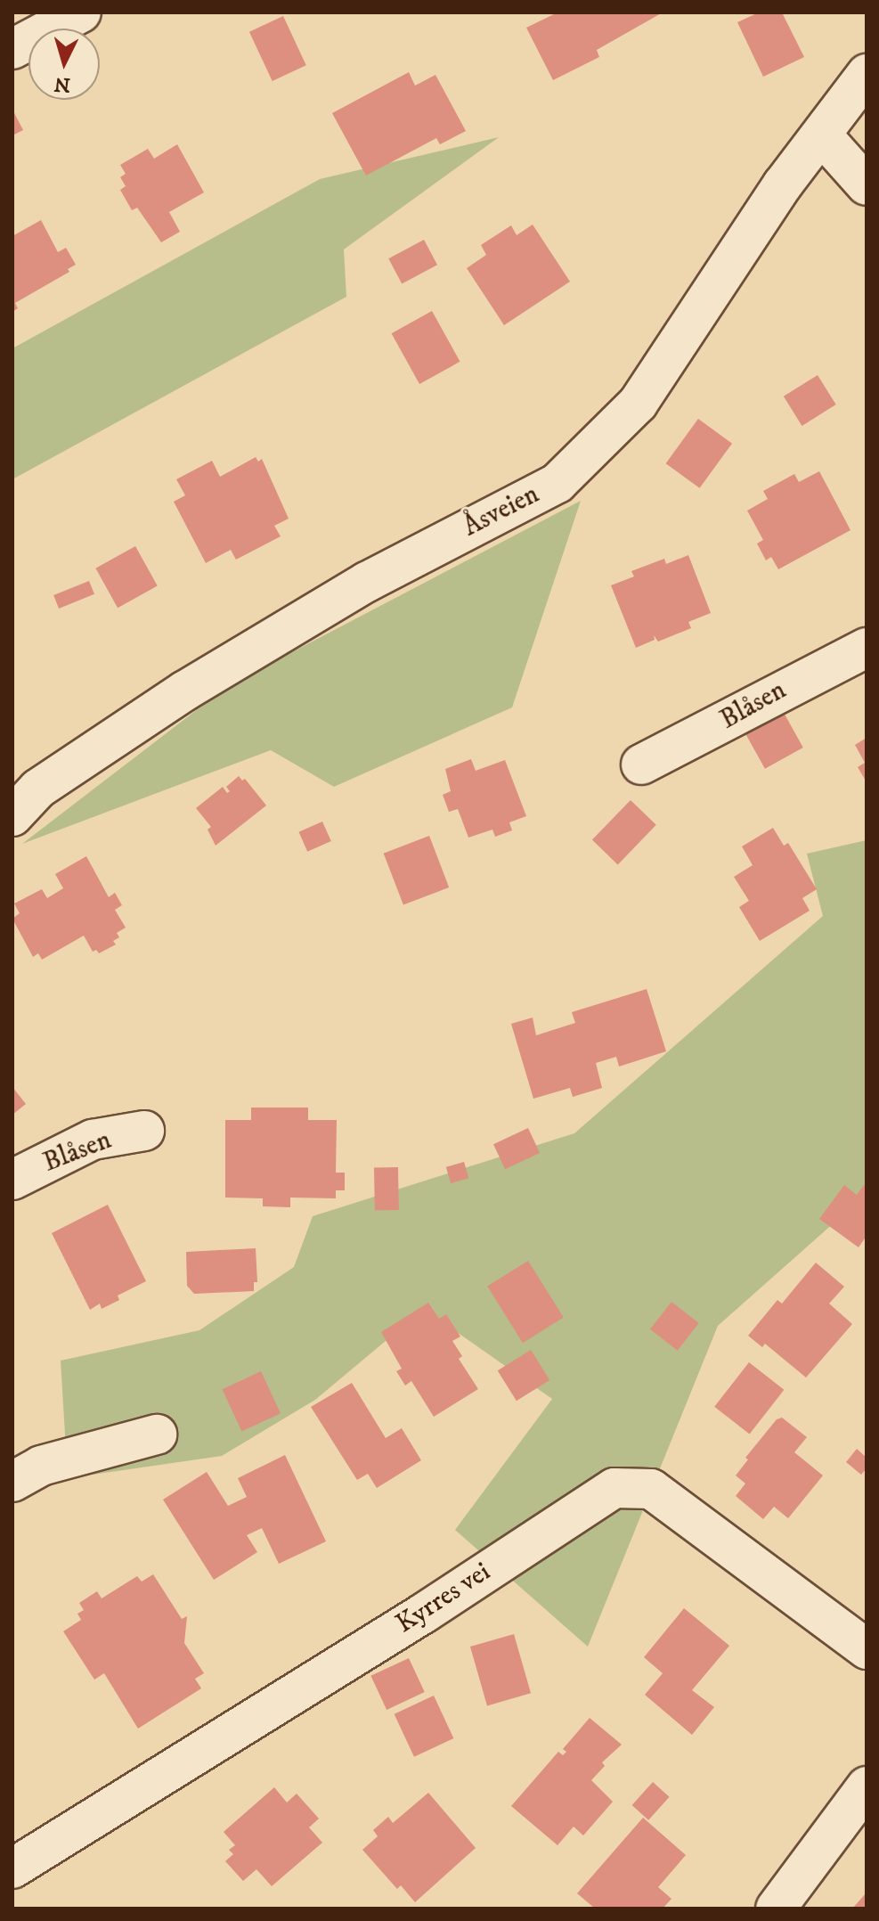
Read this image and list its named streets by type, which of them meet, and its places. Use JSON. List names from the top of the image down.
{
  "streets": {
    "street": ["Åsveien", "Blåsen", "Kyrres vei"]
  },
  "north": "bottom"
}
